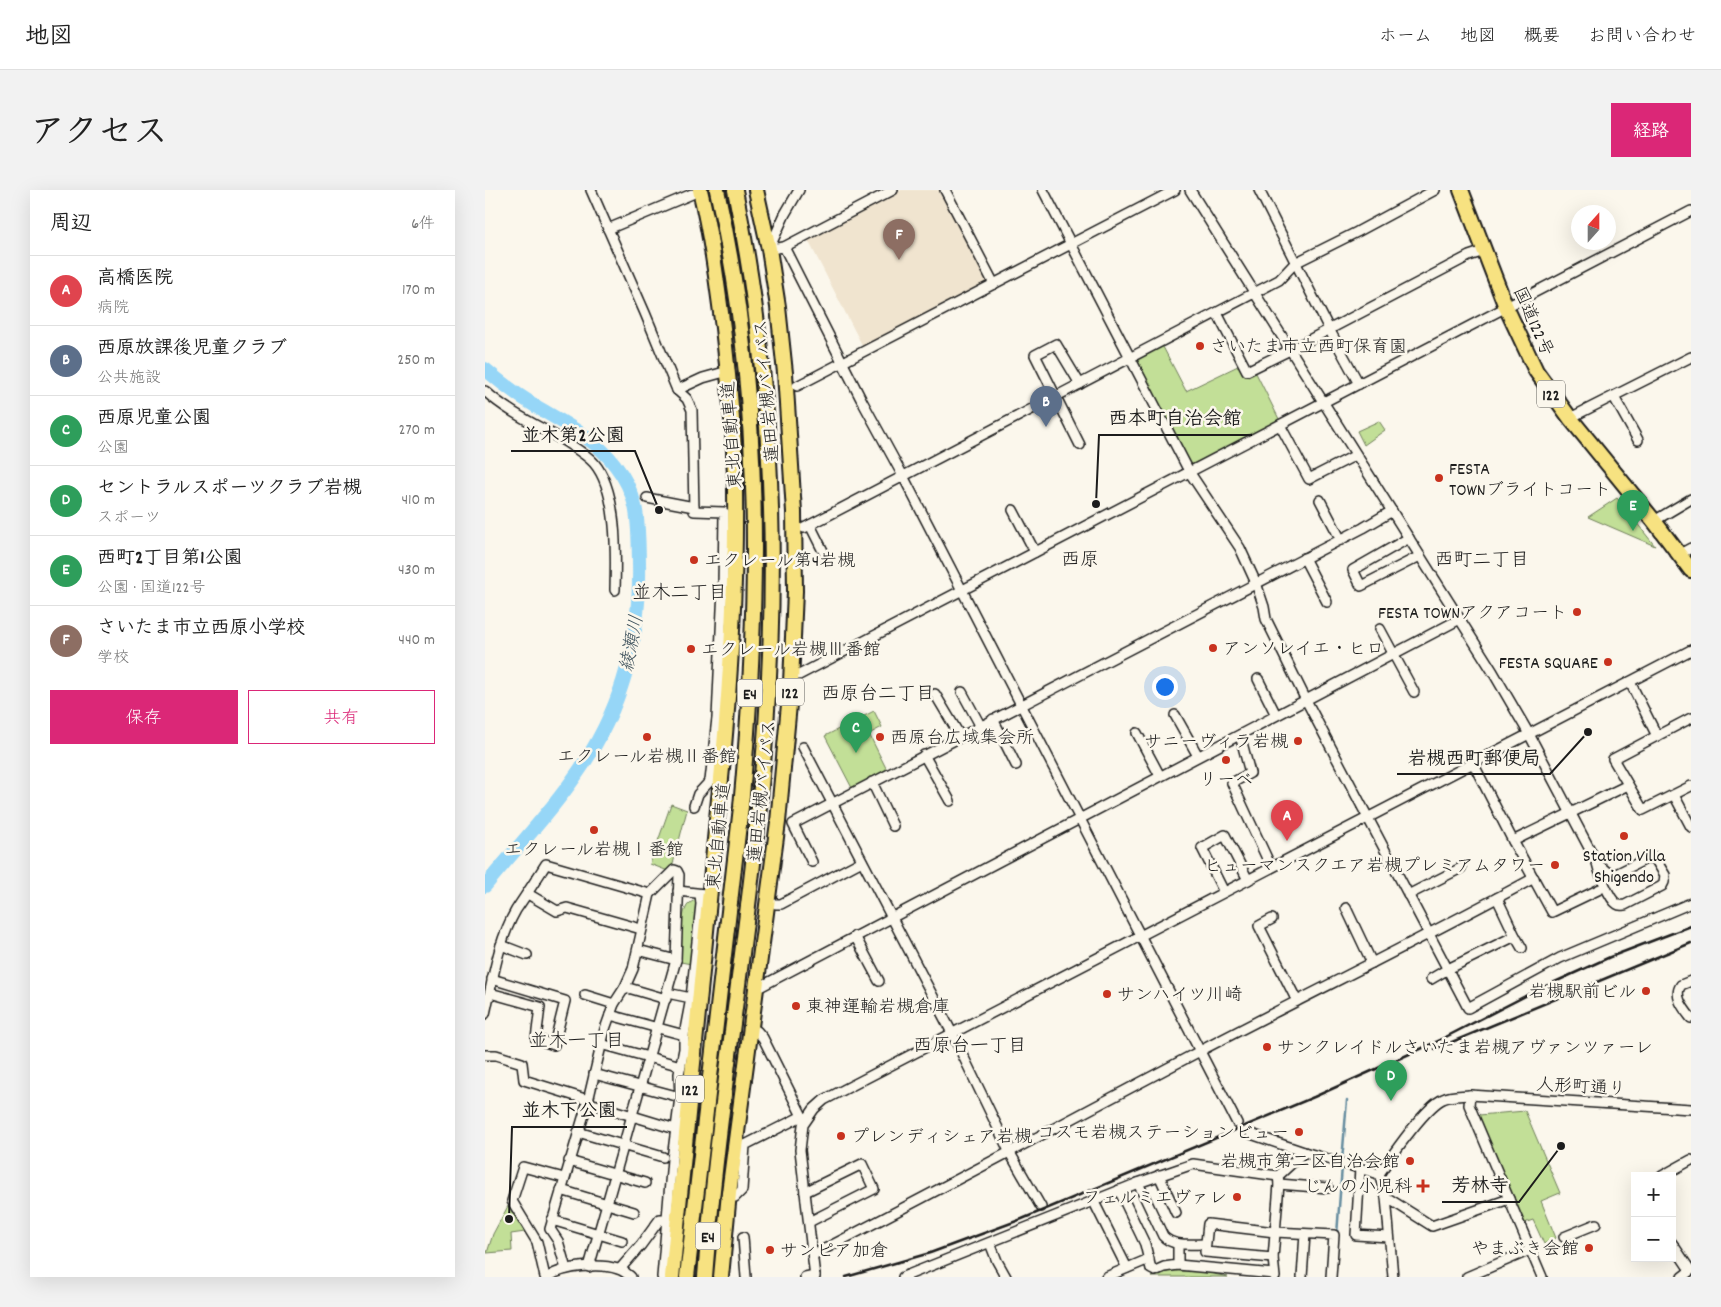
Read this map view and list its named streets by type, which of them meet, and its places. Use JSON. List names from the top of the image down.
{
  "streets": {
    "highway": [
      "国道122号",
      "蓮田岩槻バイパス",
      "122",
      "東北自動車道",
      "E4"
    ],
    "street": ["人形町通り"]
  },
  "districts": [
    "西原",
    "西町二丁目",
    "並木二丁目",
    "西原台二丁目",
    "並木一丁目",
    "西原台一丁目"
  ],
  "water": ["綾瀬川"],
  "places": {
    "other": [
      "さいたま市立西町保育園",
      "FESTA TOWNブライトコート",
      "西本町自治会館",
      "並木第2公園",
      "エクレール第4岩槻",
      "FESTA TOWNアクアコート",
      "アンソレイエ・ヒロ",
      "エクレール岩槻Ⅲ番館",
      "FESTA SQUARE",
      "岩槻西町郵便局",
      "エクレール岩槻Ⅱ番館",
      "西原台広域集会所",
      "サニーヴィラ岩槻",
      "リーベ",
      "エクレール岩槻Ⅰ番館",
      "Station Villa Shigendo",
      "ヒューマンスクエア岩槻プレミアムタワー",
      "岩槻駅前ビル",
      "サンハイツ川崎",
      "東神運輸岩槻倉庫",
      "サンクレイドルさいたま岩槻アヴァンツァーレ",
      "コスモ岩槻ステーションビュー",
      "プレンディシェア岩槻",
      "芳林寺",
      "岩槻市第二区自治会館",
      "フェルミエヴァレ",
      "並木下公園",
      "やまぶき会館",
      "サンピア加倉"
    ],
    "health": ["じんの小児科"]
  },
  "north": "top",
  "page": {
    "header": "地図",
    "nav": [
      "ホーム",
      "地図",
      "概要",
      "お問い合わせ"
    ],
    "title": "アクセス",
    "buttons": [
      "経路",
      ["保存", "共有"]
    ],
    "heading": ["周辺", "6件"],
    "pins": [
      "F",
      "B",
      "E",
      "C",
      "A",
      "D"
    ],
    "list": [
      {
        "mark": "A",
        "name": "高橋医院",
        "note": "病院",
        "value": "170 m"
      },
      {
        "mark": "B",
        "name": "西原放課後児童クラブ",
        "note": "公共施設",
        "value": "250 m"
      },
      {
        "mark": "C",
        "name": "西原児童公園",
        "note": "公園",
        "value": "270 m"
      },
      {
        "mark": "D",
        "name": "セントラルスポーツクラブ岩槻",
        "note": "スポーツ",
        "value": "410 m"
      },
      {
        "mark": "E",
        "name": "西町2丁目第1公園",
        "note": "公園 · 国道122号",
        "value": "430 m"
      },
      {
        "mark": "F",
        "name": "さいたま市立西原小学校",
        "note": "学校",
        "value": "440 m"
      }
    ],
    "map_buttons": ["+", "−"]
  }
}
